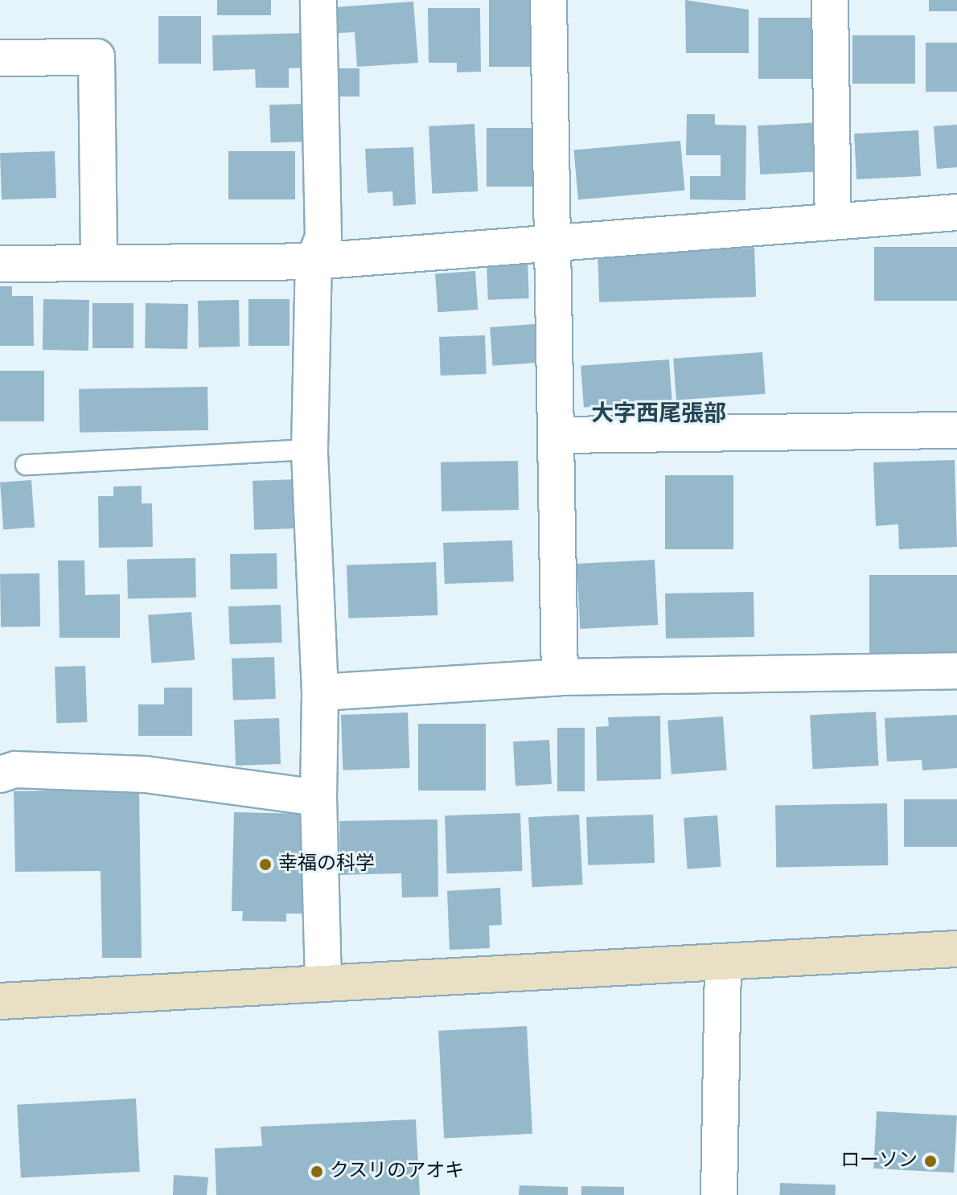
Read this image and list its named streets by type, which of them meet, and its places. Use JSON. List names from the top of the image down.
{
  "districts": ["大字西尾張部"],
  "places": ["幸福の科学", "ローソン", "クスリのアオキ"]
}
